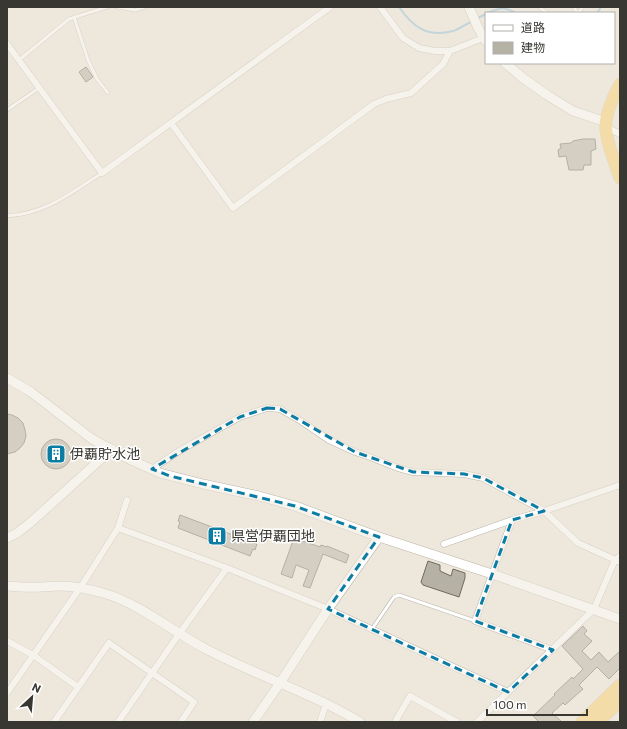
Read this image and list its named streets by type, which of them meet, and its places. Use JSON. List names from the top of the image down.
{
  "places": {
    "building": ["伊覇貯水池", "県営伊覇団地"]
  },
  "legend": ["道路", "建物"],
  "scale_bar": "100 m",
  "north": "top right"
}
